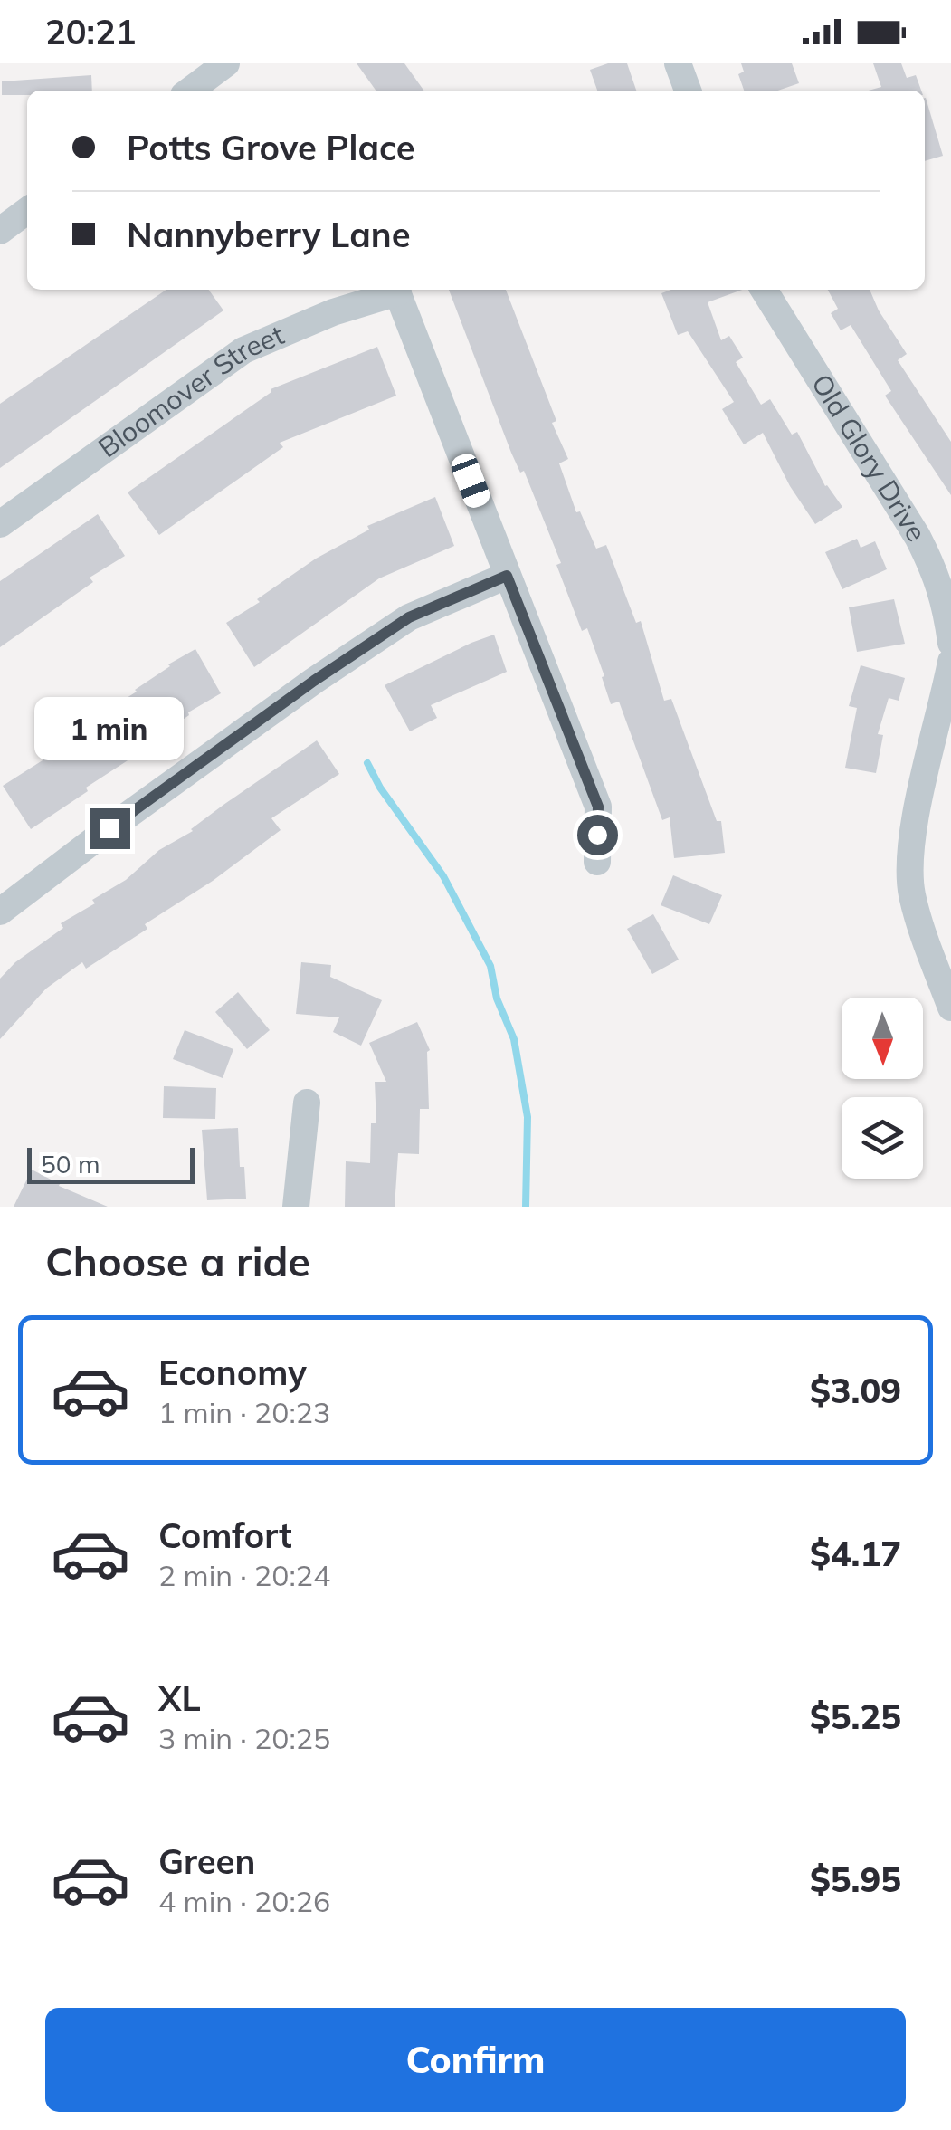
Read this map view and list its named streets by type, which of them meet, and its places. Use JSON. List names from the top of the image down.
{
  "streets": {
    "street": ["Bloomover Street", "Old Glory Drive"]
  },
  "scale_bar": "50 m",
  "north": "bottom",
  "page": {
    "status": "20:21",
    "banner": ["Potts Grove Place", "Nannyberry Lane"],
    "bubble": "1 min",
    "scale": "50 m",
    "heading": "Choose a ride",
    "list": [
      {
        "name": "Economy",
        "note": "1 min · 20:23",
        "value": "$3.09"
      },
      {
        "name": "Comfort",
        "note": "2 min · 20:24",
        "value": "$4.17"
      },
      {
        "name": "XL",
        "note": "3 min · 20:25",
        "value": "$5.25"
      },
      {
        "name": "Green",
        "note": "4 min · 20:26",
        "value": "$5.95"
      }
    ],
    "buttons": "Confirm"
  }
}
